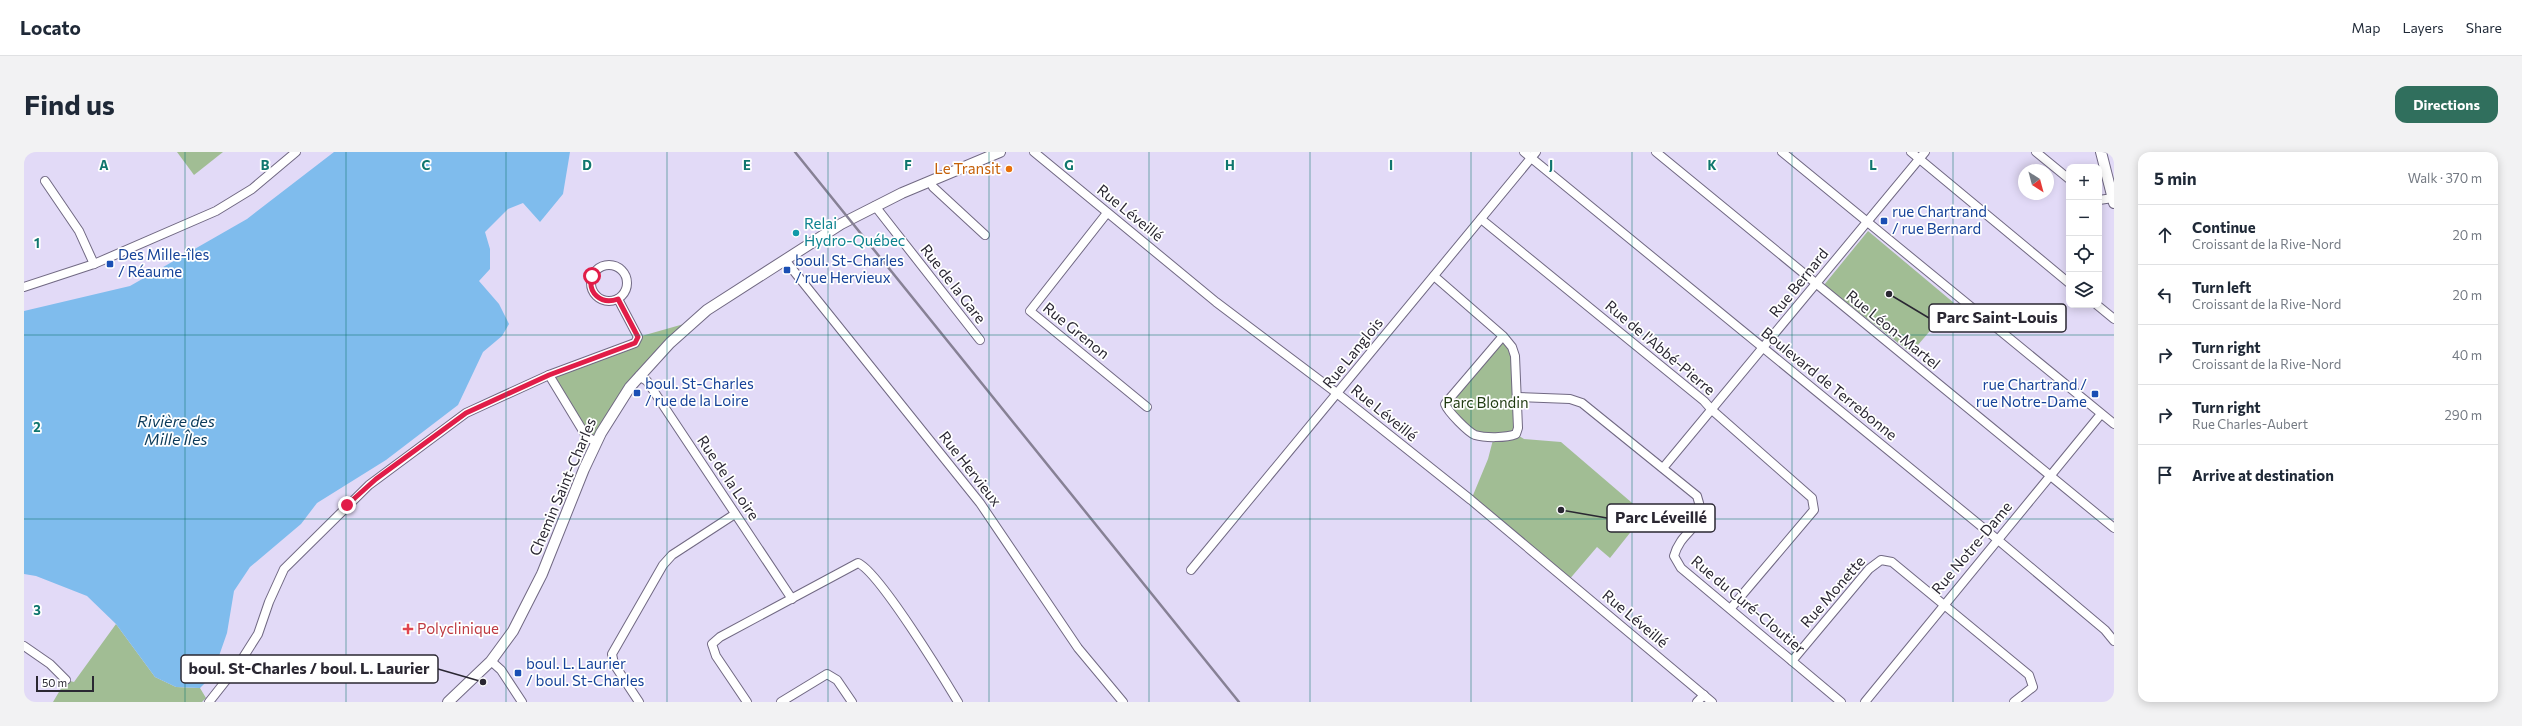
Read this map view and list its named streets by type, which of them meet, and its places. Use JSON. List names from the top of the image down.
{
  "streets": {
    "main road": ["Chemin Saint-Charles"],
    "street": [
      "Rue Léveillé",
      "Rue Bernard",
      "Rue de la Gare",
      "Rue Léon-Martel",
      "Rue Grenon",
      "Rue de l'Abbé-Pierre",
      "Rue Langlois",
      "Boulevard de Terrebonne",
      "Rue Hervieux",
      "Rue de la Loire",
      "Rue Notre-Dame",
      "Rue Monette",
      "Rue du Curé-Cloutier"
    ]
  },
  "crossings": [
    ["Rue Léveillé", "Rue Grenon"],
    ["Rue Léveillé", "Rue Langlois"],
    ["Rue Bernard", "Rue Léon-Martel"],
    ["Rue Bernard", "Rue de l'Abbé-Pierre"],
    ["Rue Bernard", "Boulevard de Terrebonne"],
    ["Rue Bernard", "Rue du Curé-Cloutier"],
    ["Rue de la Gare", "Chemin Saint-Charles"],
    ["Rue Léon-Martel", "Rue Notre-Dame"],
    ["Rue de l'Abbé-Pierre", "Rue Langlois"],
    ["Rue de l'Abbé-Pierre", "Rue du Curé-Cloutier"],
    ["Rue Langlois", "Boulevard de Terrebonne"],
    ["Boulevard de Terrebonne", "Rue Notre-Dame"],
    ["Rue Hervieux", "Chemin Saint-Charles"],
    ["Rue de la Loire", "Chemin Saint-Charles"],
    ["Rue Notre-Dame", "Rue Monette"],
    ["Rue Monette", "Rue du Curé-Cloutier"]
  ],
  "water": ["Rivière des Mille Îles"],
  "parks": ["Parc Blondin"],
  "places": {
    "other": [
      "Le Transit",
      "Relai Hydro-Québec",
      "Parc Saint-Louis",
      "Parc Léveillé",
      "boul. St-Charles / boul. L. Laurier"
    ],
    "transit": [
      "rue Chartrand / rue Bernard",
      "Des Mille-îles / Réaume",
      "boul. St-Charles / rue Hervieux",
      "boul. St-Charles / rue de la Loire",
      "rue Chartrand / rue Notre-Dame",
      "boul. L. Laurier / boul. St-Charles"
    ],
    "health": ["Polyclinique"]
  },
  "scale_bar": "50 m",
  "north": "bottom right",
  "page": {
    "header": "Locato",
    "nav": ["Map", "Layers", "Share"],
    "buttons": "Directions",
    "title": "Find us",
    "heading": ["5 min", "Walk · 370 m"],
    "map_buttons": ["+", "−"],
    "list": [
      ["Continue", "Croissant de la Rive-Nord", "20 m"],
      ["Turn left", "Croissant de la Rive-Nord", "20 m"],
      ["Turn right", "Croissant de la Rive-Nord", "40 m"],
      ["Turn right", "Rue Charles-Aubert", "290 m"],
      "Arrive at destination"
    ],
    "scale": "50 m"
  },
  "grid": {
    "columns": [
      "A",
      "B",
      "C",
      "D",
      "E",
      "F",
      "G",
      "H",
      "I",
      "J",
      "K",
      "L"
    ],
    "rows": ["1", "2", "3"]
  }
}
